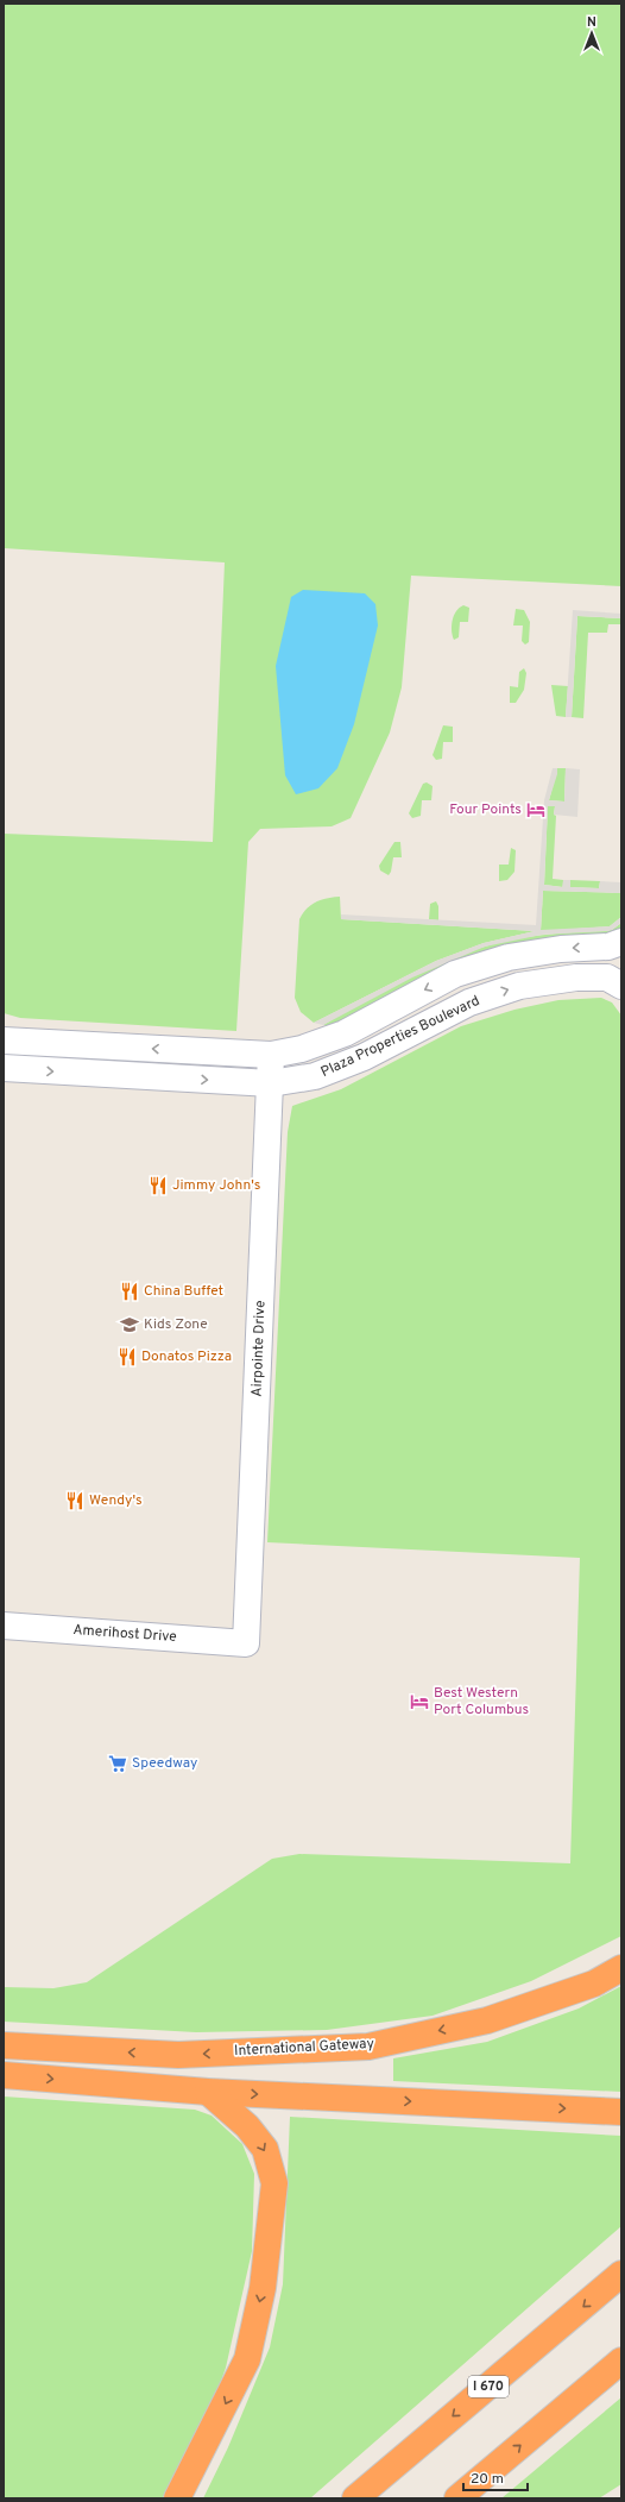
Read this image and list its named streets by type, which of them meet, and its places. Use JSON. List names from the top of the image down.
{
  "streets": {
    "highway": ["International Gateway", "I 670"],
    "street": ["Plaza Properties Boulevard", "Airpointe Drive", "Amerihost Drive"]
  },
  "crossings": [
    ["Plaza Properties Boulevard", "Airpointe Drive"],
    ["Airpointe Drive", "Amerihost Drive"]
  ],
  "places": {
    "hotel": ["Four Points", "Best Western Port Columbus"],
    "restaurant": [
      "Jimmy John's",
      "China Buffet",
      "Donatos Pizza",
      "Wendy's"
    ],
    "school or university": ["Kids Zone"],
    "supermarket": ["Speedway"]
  },
  "scale_bar": "20 m",
  "north": "top"
}
